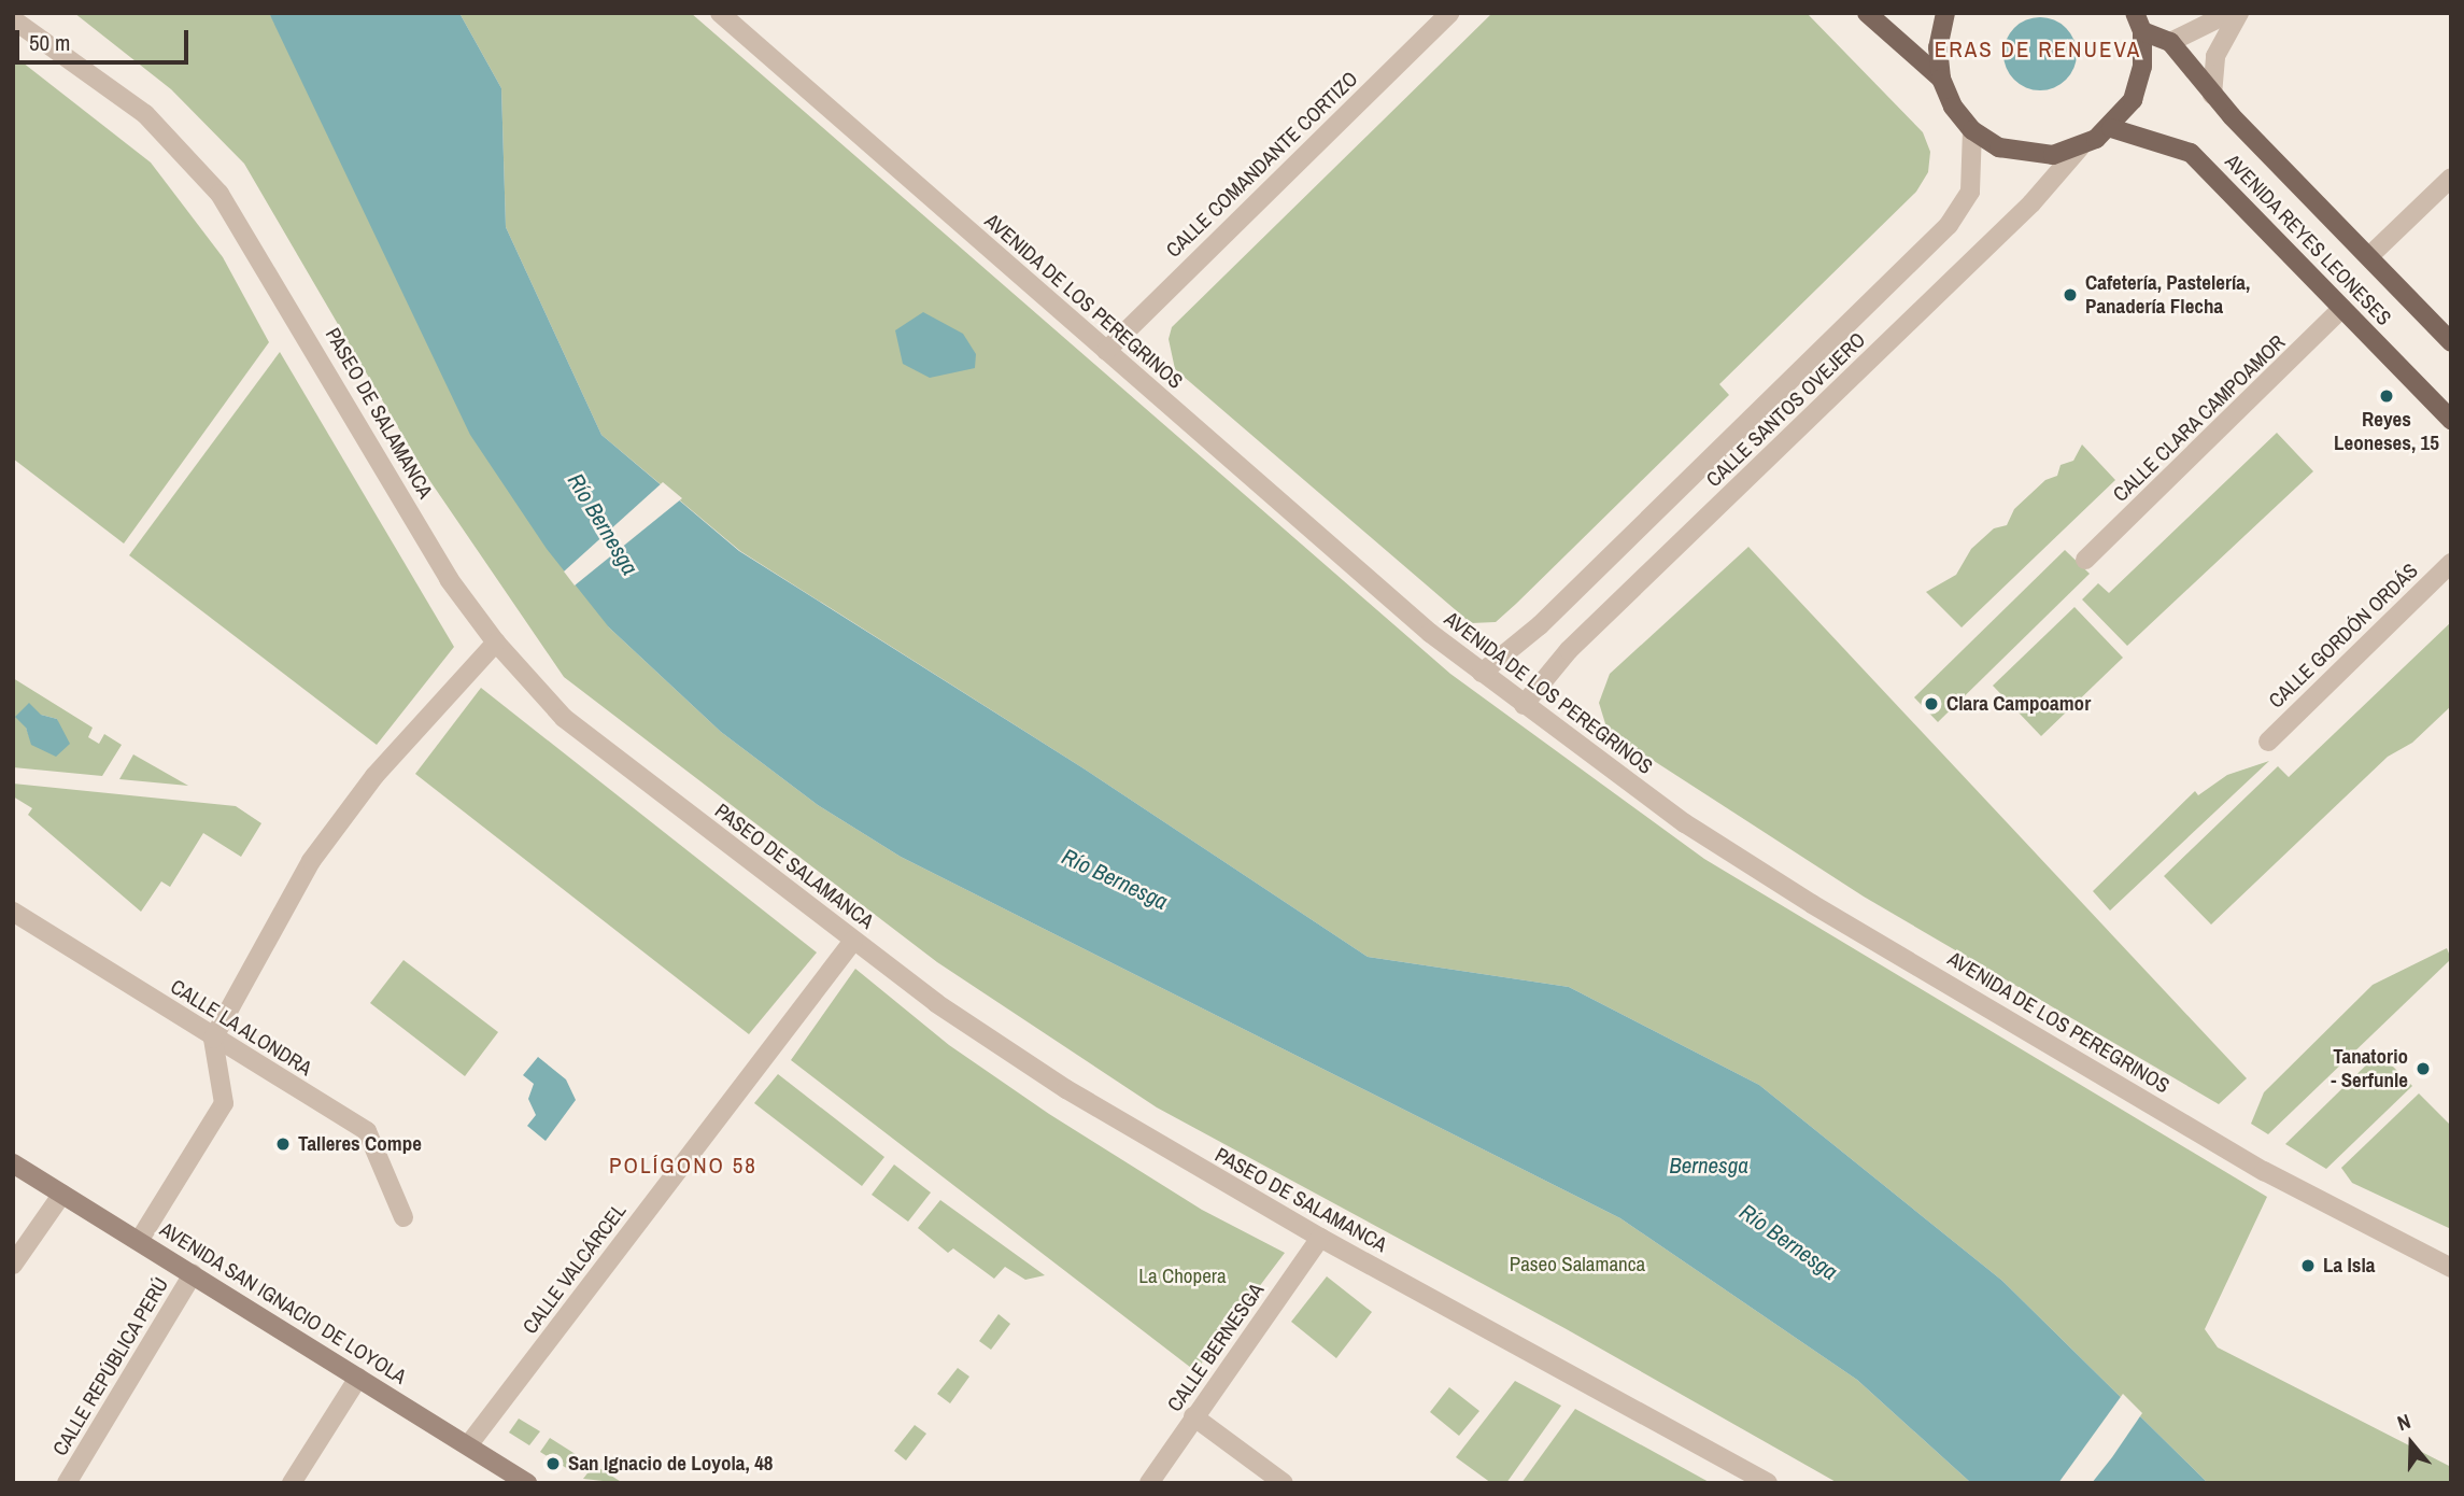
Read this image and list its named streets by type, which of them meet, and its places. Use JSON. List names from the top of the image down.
{
  "streets": {
    "main road": ["AVENIDA REYES LEONESES", "AVENIDA SAN IGNACIO DE LOYOLA"],
    "street": [
      "CALLE COMANDANTE CORTIZO",
      "AVENIDA DE LOS PEREGRINOS",
      "CALLE SANTOS OVEJERO",
      "PASEO DE SALAMANCA",
      "CALLE CLARA CAMPOAMOR",
      "CALLE GORDÓN ORDÁS",
      "CALLE LA ALONDRA",
      "CALLE VALCÁRCEL",
      "CALLE BERNESGA",
      "CALLE REPÚBLICA PERÚ"
    ]
  },
  "crossings": [
    ["CALLE COMANDANTE CORTIZO", "AVENIDA DE LOS PEREGRINOS"],
    ["AVENIDA REYES LEONESES", "CALLE CLARA CAMPOAMOR"],
    ["AVENIDA DE LOS PEREGRINOS", "CALLE SANTOS OVEJERO"],
    ["PASEO DE SALAMANCA", "CALLE VALCÁRCEL"],
    ["PASEO DE SALAMANCA", "CALLE BERNESGA"],
    ["CALLE VALCÁRCEL", "AVENIDA SAN IGNACIO DE LOYOLA"],
    ["AVENIDA SAN IGNACIO DE LOYOLA", "CALLE REPÚBLICA PERÚ"]
  ],
  "districts": ["ERAS DE RENUEVA", "POLÍGONO 58"],
  "water": ["Río Bernesga", "Bernesga"],
  "parks": ["Paseo Salamanca", "La Chopera"],
  "places": [
    "Cafetería, Pastelería, Panadería Flecha",
    "Reyes Leoneses, 15",
    "Clara Campoamor",
    "Tanatorio - Serfunle",
    "Talleres Compe",
    "La Isla",
    "San Ignacio de Loyola, 48"
  ],
  "scale_bar": "50 m",
  "north": "top"
}
